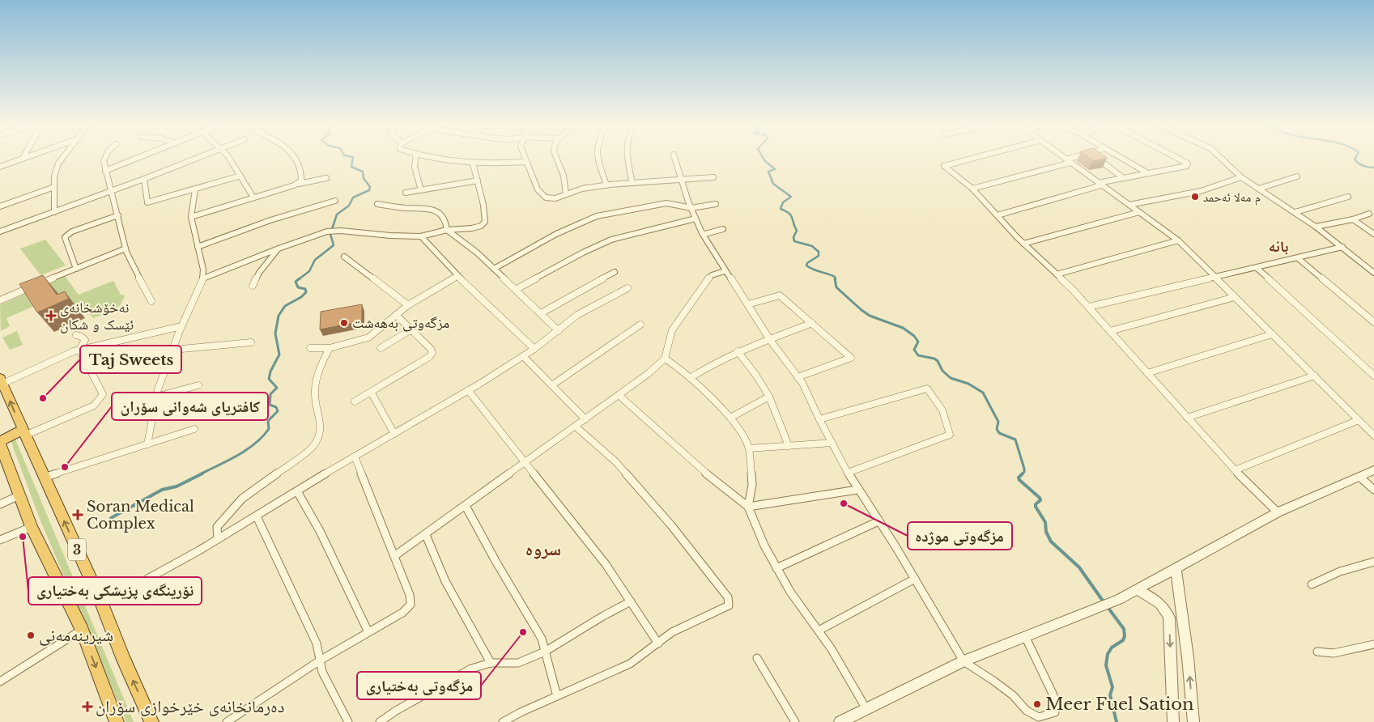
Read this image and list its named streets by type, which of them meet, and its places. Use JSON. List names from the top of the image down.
{
  "streets": {
    "highway": ["3"]
  },
  "districts": ["بانە", "سروە"],
  "places": {
    "other": [
      "م مەلا ئەحمد",
      "مزگەوتی بەهەشت",
      "Taj Sweets",
      "کافتریای شەوانی سۆران",
      "مزگەوتی موژدە",
      "نۆرینگەی پزیشکی بەختیاری",
      "مزگەوتی بەختیاری",
      "شیرینەمەنی",
      "Meer Fuel Sation"
    ],
    "health": ["نەخۆشخانەی ئێسک و شکان", "Soran Medical Complex", "دەرمانخانەی خێرخوازی سۆران"]
  }
}
